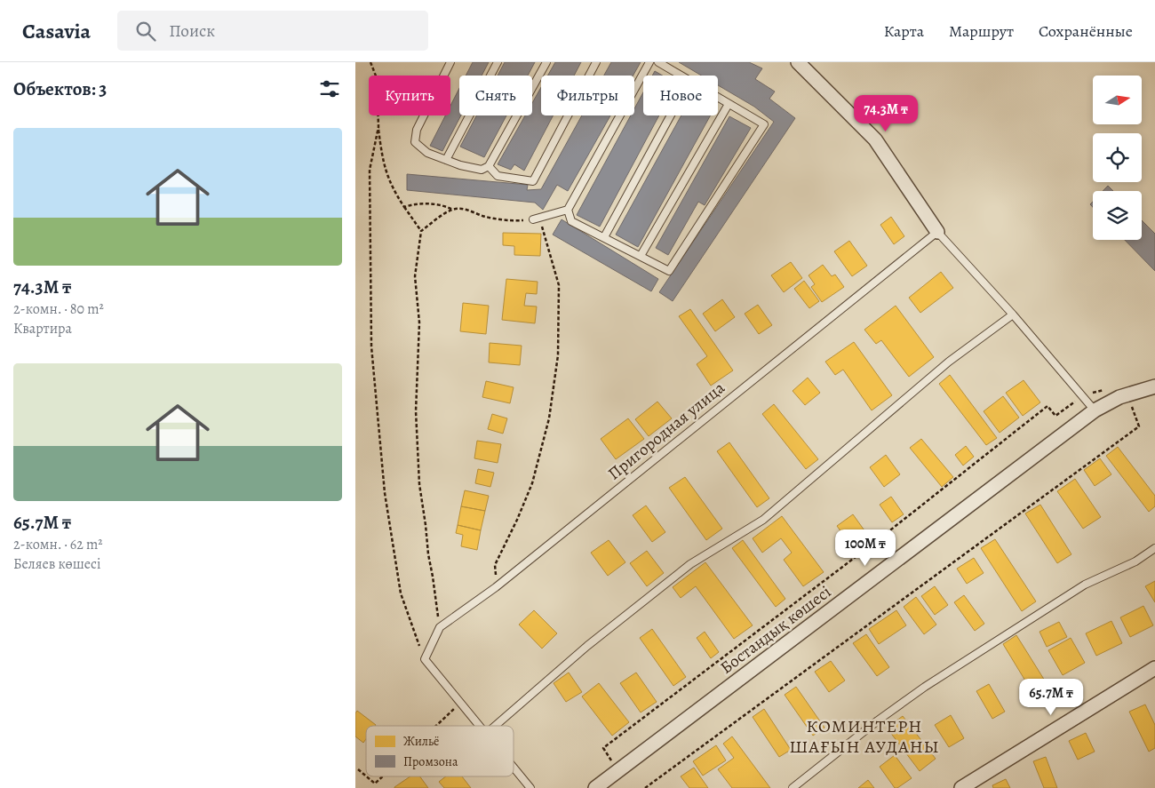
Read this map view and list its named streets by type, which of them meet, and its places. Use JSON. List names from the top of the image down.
{
  "streets": {
    "street": ["Бостандық көшесі"],
    "lane": ["Пригородная улица"]
  },
  "districts": ["КОМИНТЕРН ШАҒЫН АУДАНЫ"],
  "legend": ["Жильё", "Промзона"],
  "north": "right",
  "page": {
    "header": "Casavia",
    "search": "Поиск",
    "nav": ["Карта", "Маршрут", "Сохранённые"],
    "heading": "Объектов: 3",
    "chip": [
      "Купить",
      "Снять",
      "Фильтры",
      "Новое"
    ],
    "price": ["74.3M ₸", "100M ₸", "65.7M ₸"],
    "list": [
      {
        "name": "74.3M ₸",
        "note": "2-комн. · 80 m² · Квартира"
      },
      {
        "name": "65.7M ₸",
        "note": "2-комн. · 62 m² · Беляев көшесі"
      }
    ]
  }
}
